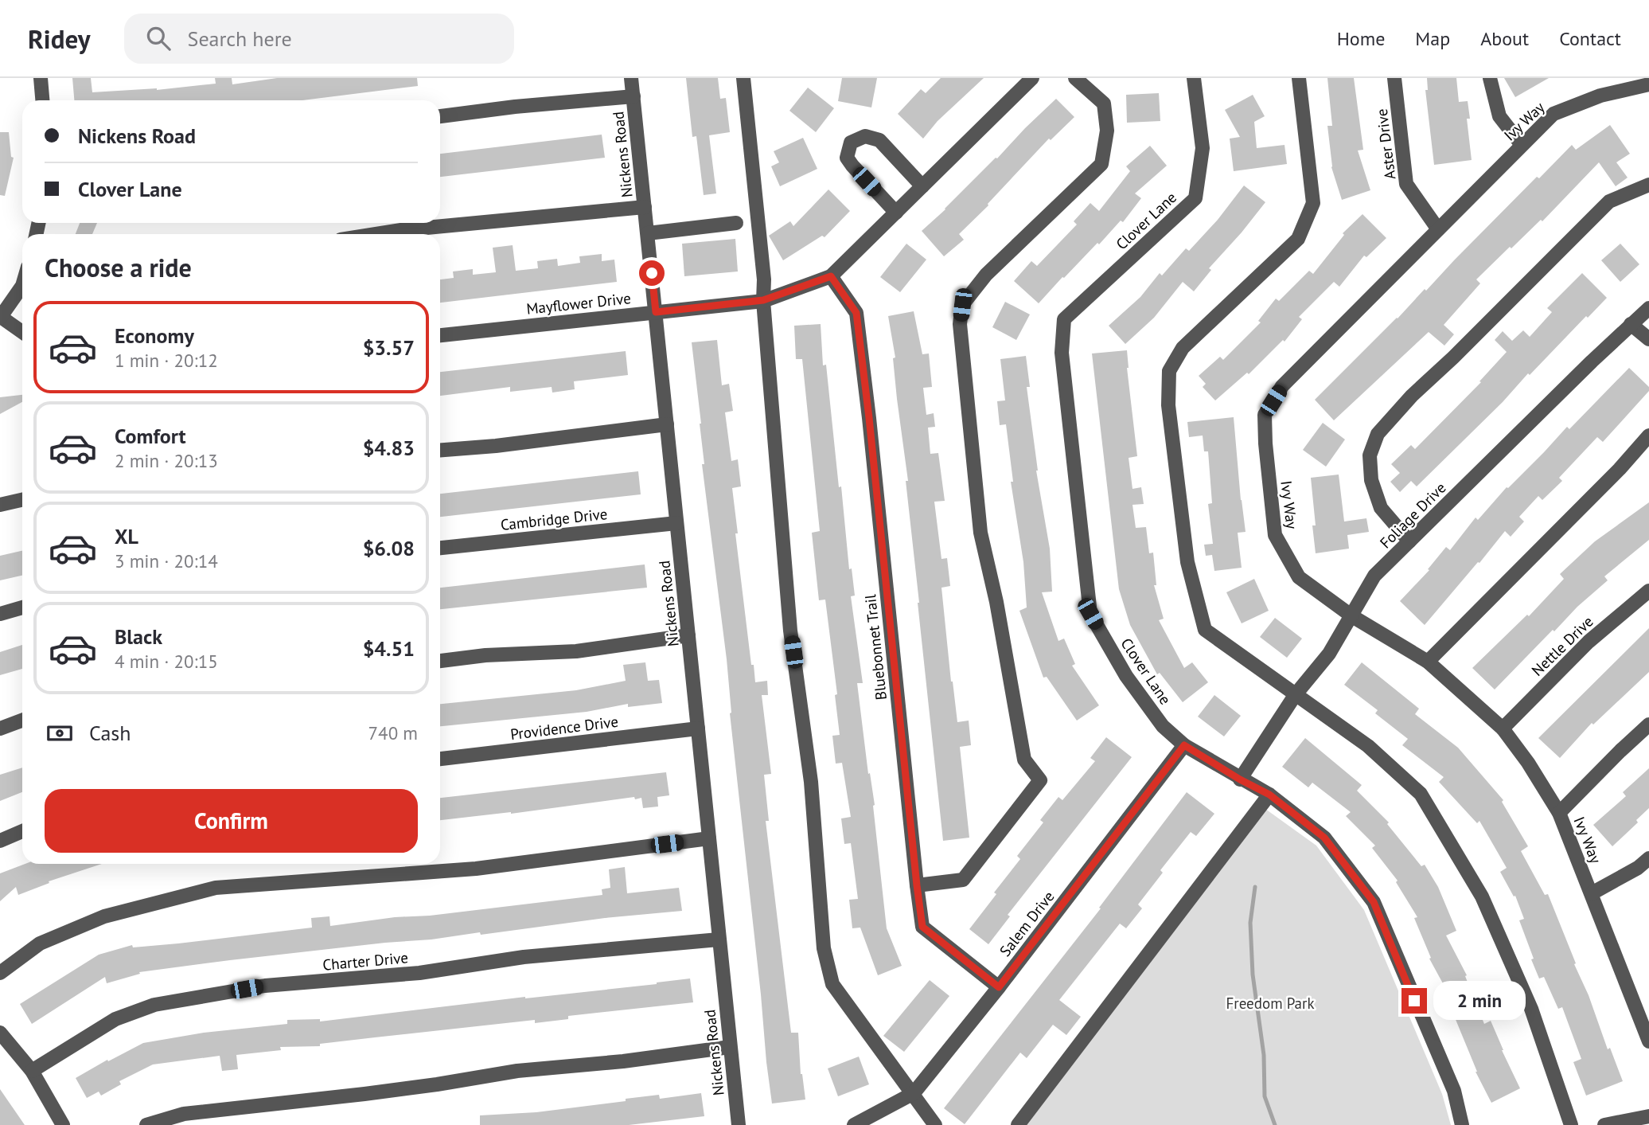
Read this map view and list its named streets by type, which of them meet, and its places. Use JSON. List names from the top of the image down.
{
  "streets": {
    "street": [
      "Ivy Way",
      "Aster Drive",
      "Nickens Road",
      "Clover Lane",
      "Mayflower Drive",
      "Foliage Drive",
      "Cambridge Drive",
      "Nettle Drive",
      "Bluebonnet Trail",
      "Providence Drive",
      "Salem Drive",
      "Charter Drive"
    ]
  },
  "crossings": [
    ["Ivy Way", "Aster Drive"],
    ["Ivy Way", "Foliage Drive"],
    ["Ivy Way", "Nettle Drive"],
    ["Nickens Road", "Mayflower Drive"],
    ["Nickens Road", "Cambridge Drive"],
    ["Nickens Road", "Providence Drive"],
    ["Nickens Road", "Charter Drive"],
    ["Clover Lane", "Foliage Drive"],
    ["Clover Lane", "Salem Drive"],
    ["Mayflower Drive", "Bluebonnet Trail"],
    ["Bluebonnet Trail", "Salem Drive"]
  ],
  "parks": ["Freedom Park"],
  "page": {
    "header": "Ridey",
    "search": "Search here",
    "nav": [
      "Home",
      "Map",
      "About",
      "Contact"
    ],
    "banner": ["Nickens Road", "Clover Lane"],
    "heading": "Choose a ride",
    "list": [
      {
        "name": "Economy",
        "note": "1 min · 20:12",
        "value": "$3.57"
      },
      {
        "name": "Comfort",
        "note": "2 min · 20:13",
        "value": "$4.83"
      },
      {
        "name": "XL",
        "note": "3 min · 20:14",
        "value": "$6.08"
      },
      {
        "name": "Black",
        "note": "4 min · 20:15",
        "value": "$4.51"
      }
    ],
    "pay": ["Cash", "740 m"],
    "buttons": "Confirm",
    "bubble": "2 min"
  }
}
